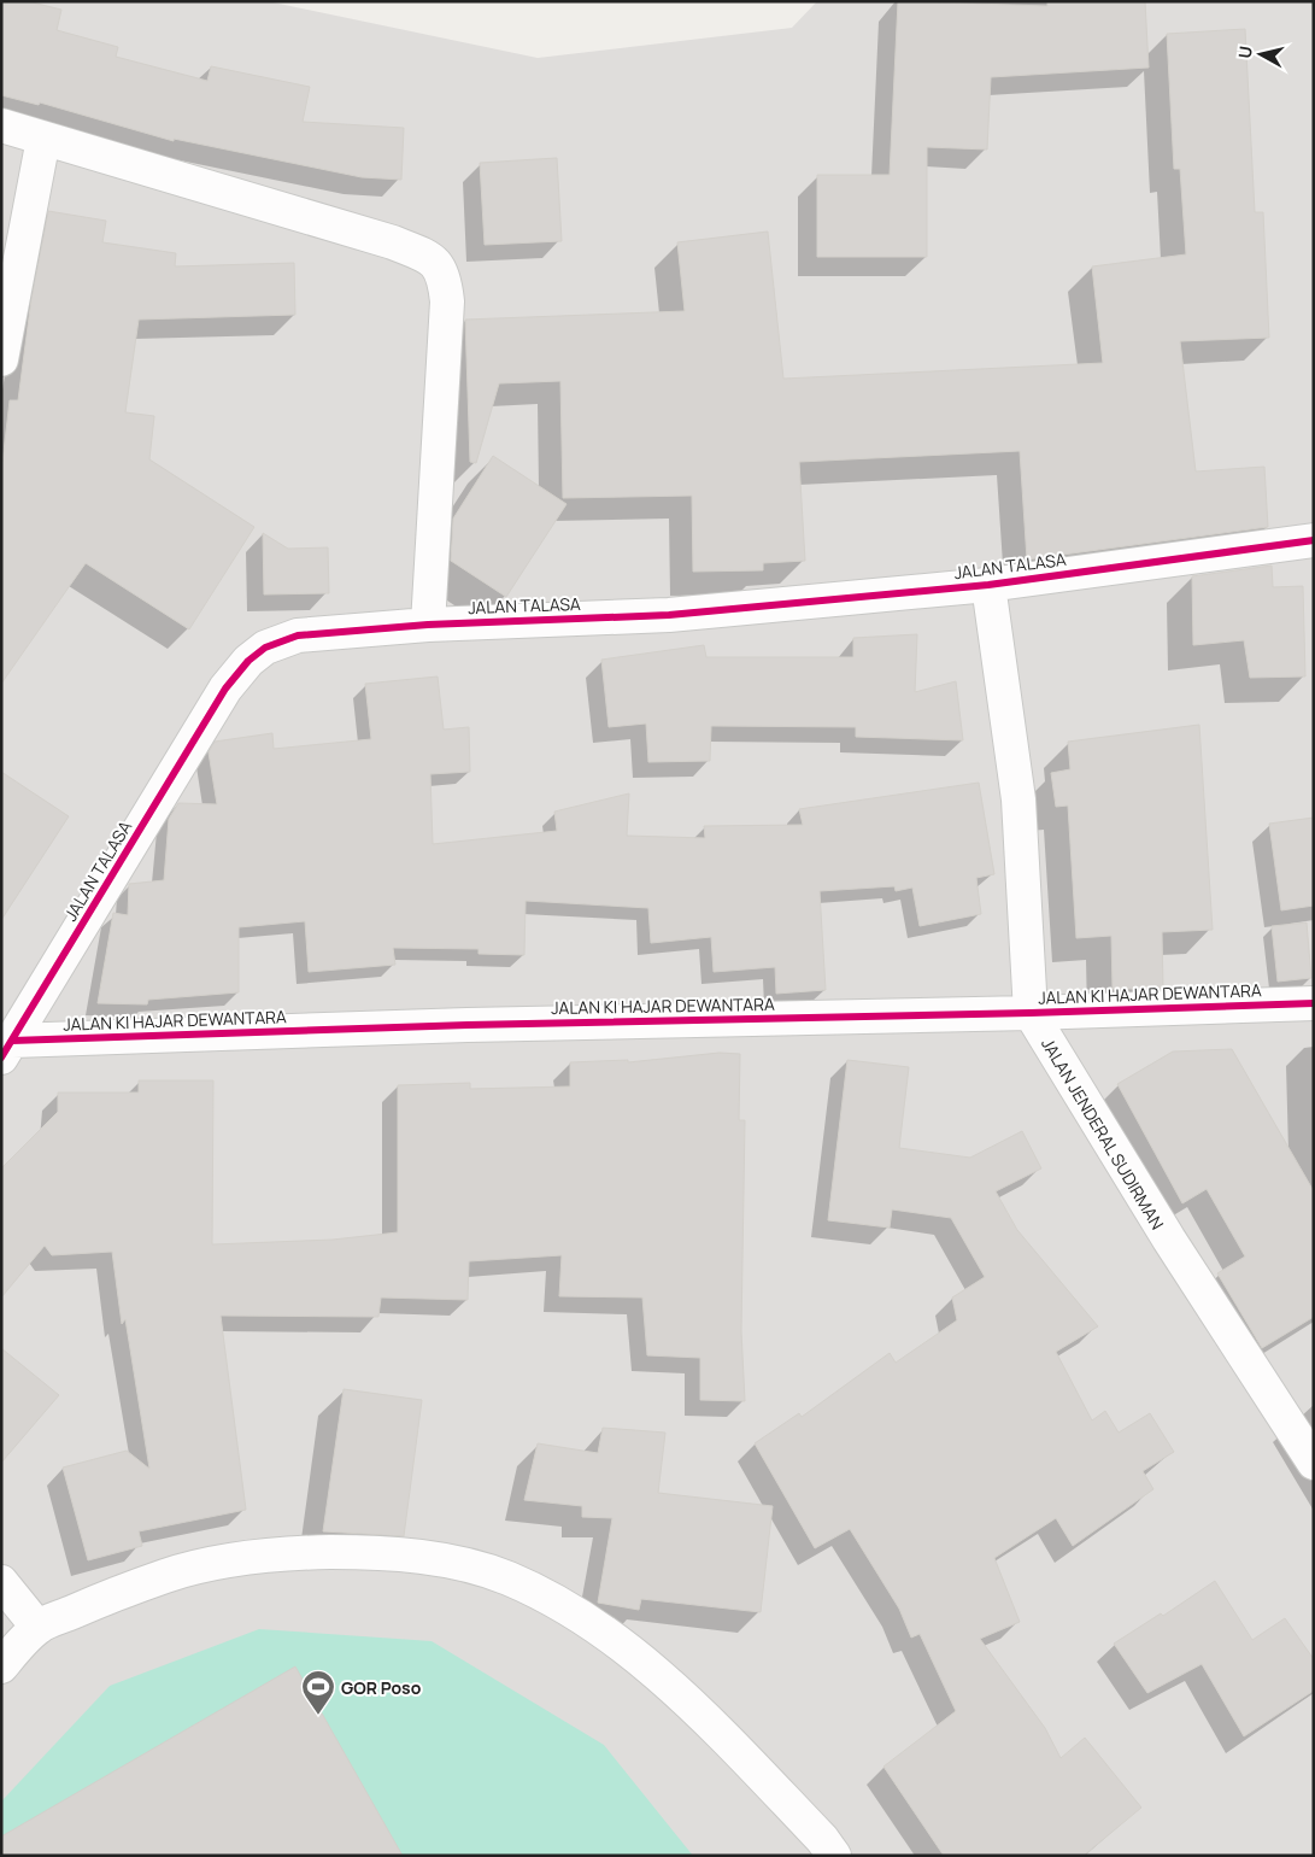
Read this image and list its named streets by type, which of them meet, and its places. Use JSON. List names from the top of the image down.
{
  "streets": {
    "street": ["JALAN TALASA", "JALAN KI HAJAR DEWANTARA", "JALAN JENDERAL SUDIRMAN"]
  },
  "crossings": [
    ["JALAN TALASA", "JALAN KI HAJAR DEWANTARA"],
    ["JALAN TALASA", "JALAN JENDERAL SUDIRMAN"],
    ["JALAN KI HAJAR DEWANTARA", "JALAN JENDERAL SUDIRMAN"]
  ],
  "places": {
    "sports": ["GOR Poso"]
  },
  "north": "left"
}
